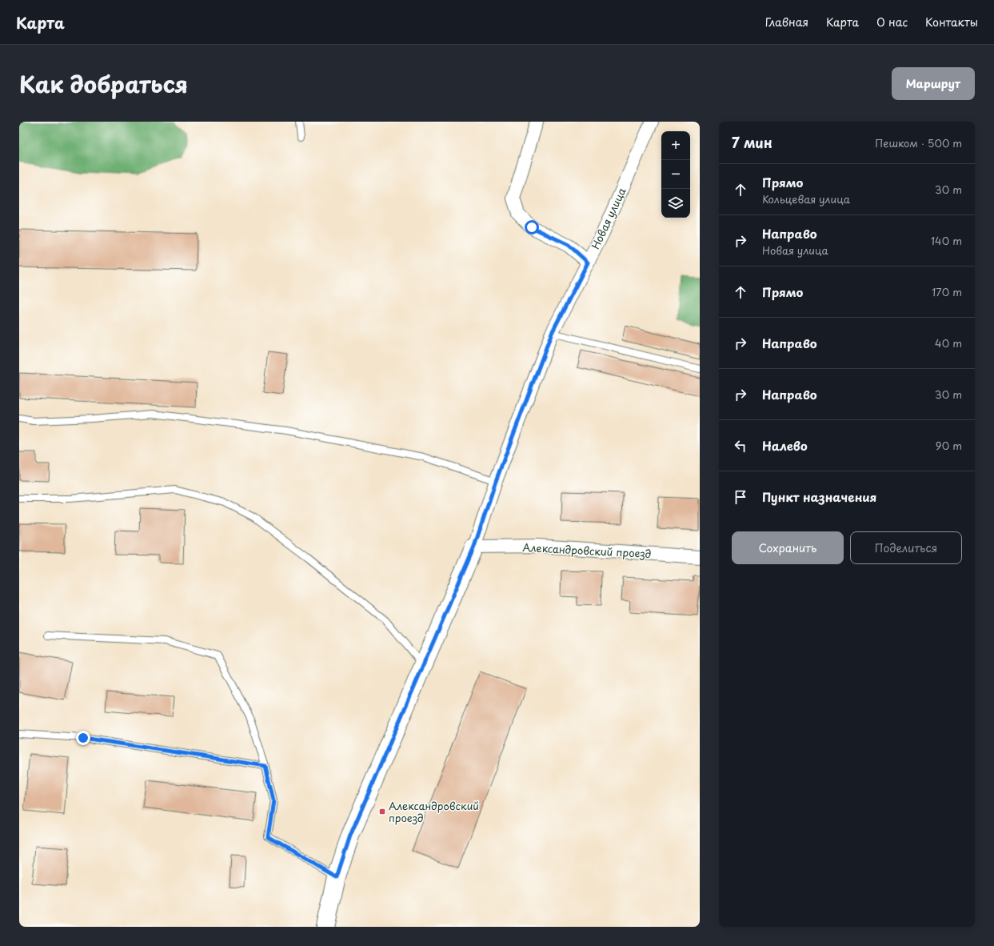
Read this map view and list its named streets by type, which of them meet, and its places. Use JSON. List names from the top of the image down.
{
  "streets": {
    "street": ["Новая улица", "Александровский проезд"]
  },
  "crossings": [
    ["Новая улица", "Александровский проезд"]
  ],
  "places": {
    "transit": ["Александровский проезд"]
  },
  "page": {
    "header": "Карта",
    "nav": [
      "Главная",
      "Карта",
      "О нас",
      "Контакты"
    ],
    "title": "Как добраться",
    "buttons": [
      "Маршрут",
      ["Сохранить", "Поделиться"]
    ],
    "heading": ["7 мин", "Пешком · 500 m"],
    "map_buttons": ["+", "−"],
    "list": [
      ["Прямо", "Кольцевая улица", "30 m"],
      ["Направо", "Новая улица", "140 m"],
      ["Прямо", "170 m"],
      ["Направо", "40 m"],
      ["Направо", "30 m"],
      ["Налево", "90 m"],
      "Пункт назначения"
    ]
  }
}
